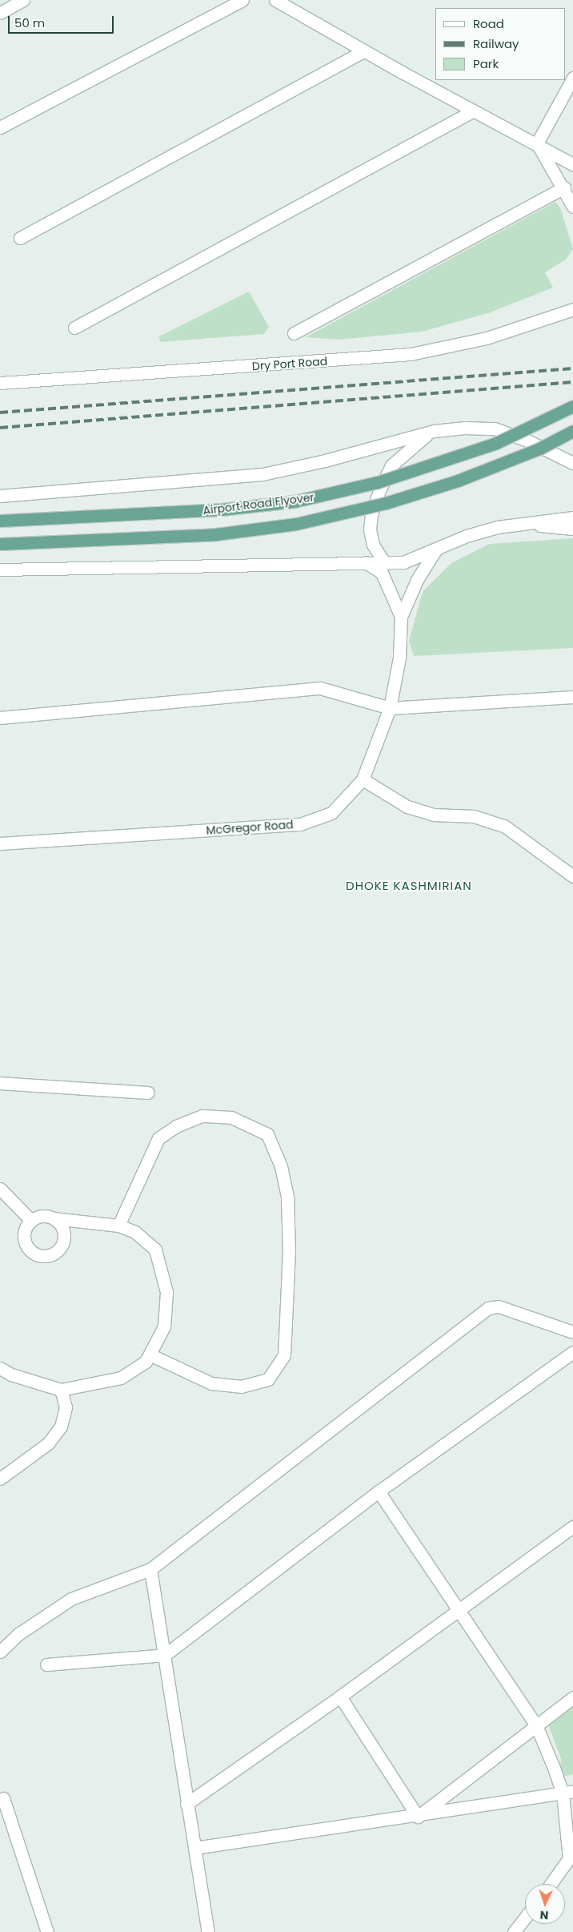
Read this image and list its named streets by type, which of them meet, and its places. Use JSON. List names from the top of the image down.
{
  "streets": {
    "main road": ["Airport Road Flyover"],
    "street": ["Dry Port Road", "McGregor Road"]
  },
  "districts": ["DHOKE KASHMIRIAN"],
  "legend": ["Road", "Railway", "Park"],
  "scale_bar": "50 m",
  "north": "bottom"
}
